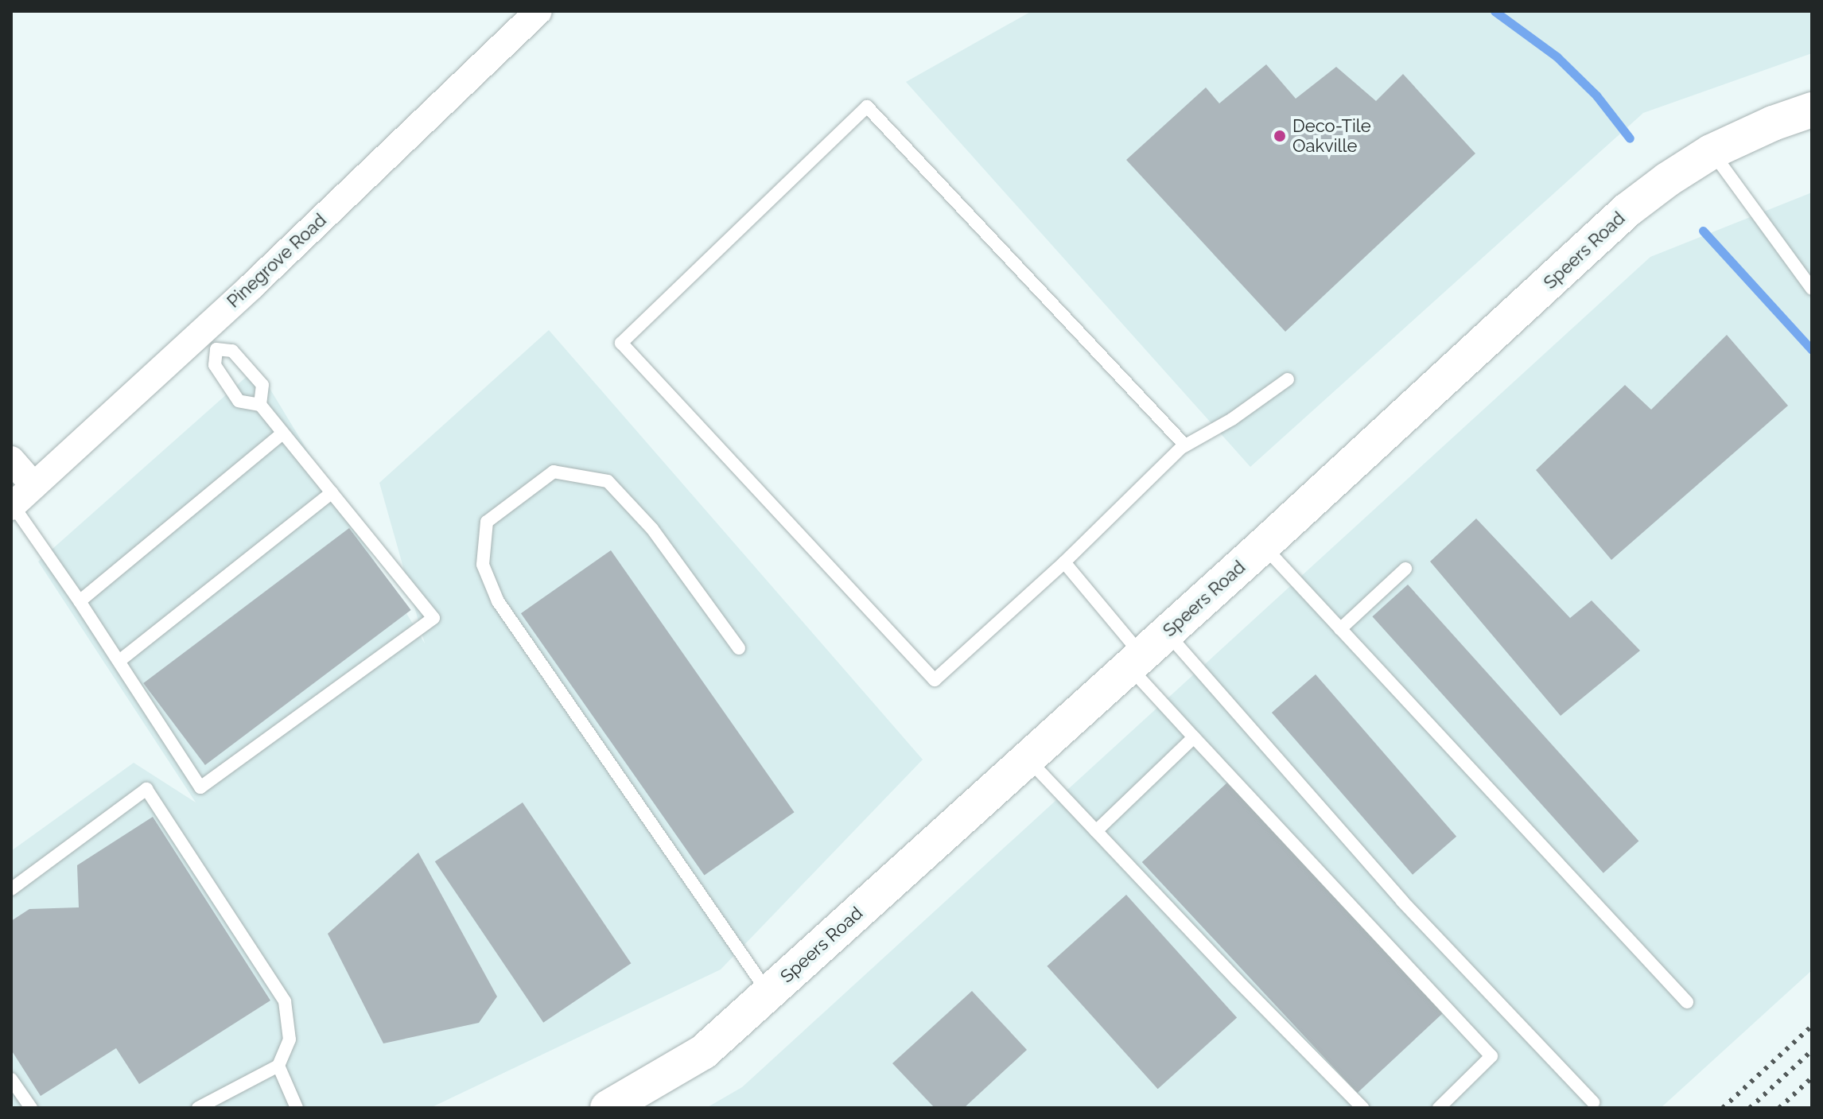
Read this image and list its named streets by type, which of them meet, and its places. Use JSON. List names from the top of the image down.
{
  "streets": {
    "main road": ["Speers Road"],
    "street": ["Pinegrove Road"]
  },
  "places": ["Deco-Tile Oakville"]
}
